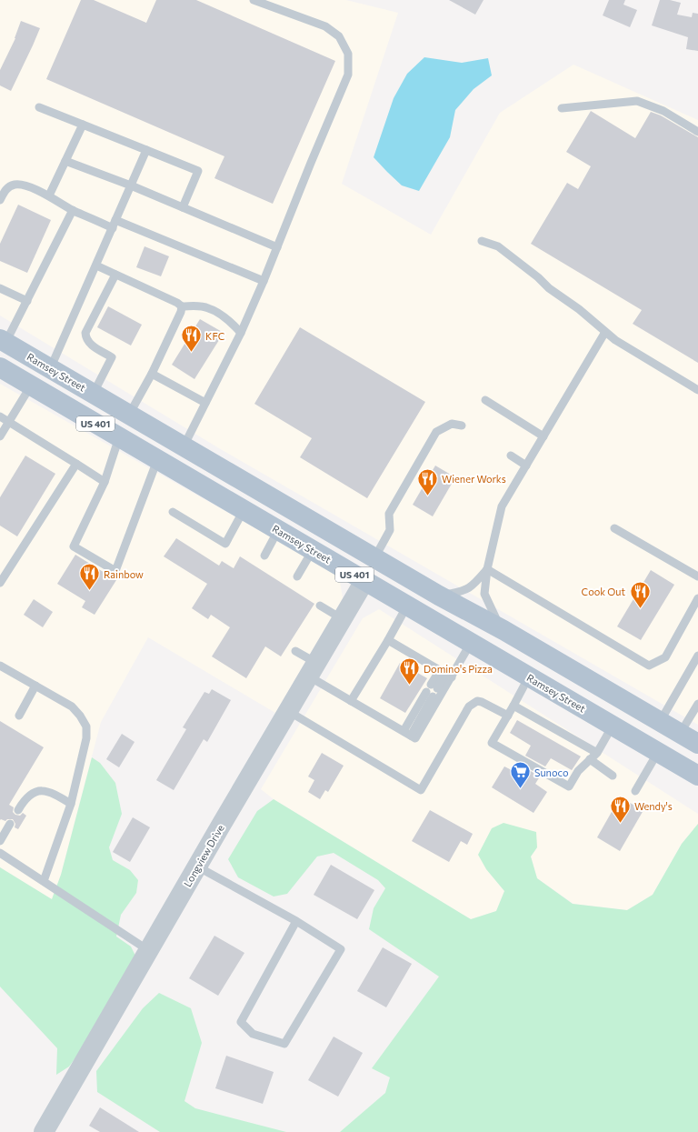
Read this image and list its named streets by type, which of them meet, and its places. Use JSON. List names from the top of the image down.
{
  "streets": {
    "main road": ["Ramsey Street", "US 401"],
    "street": ["Longview Drive"]
  },
  "crossings": [
    ["Ramsey Street", "Longview Drive"]
  ],
  "places": {
    "restaurant": [
      "KFC",
      "Wiener Works",
      "Rainbow",
      "Cook Out",
      "Domino's Pizza",
      "Wendy's"
    ],
    "supermarket": ["Sunoco"]
  }
}
